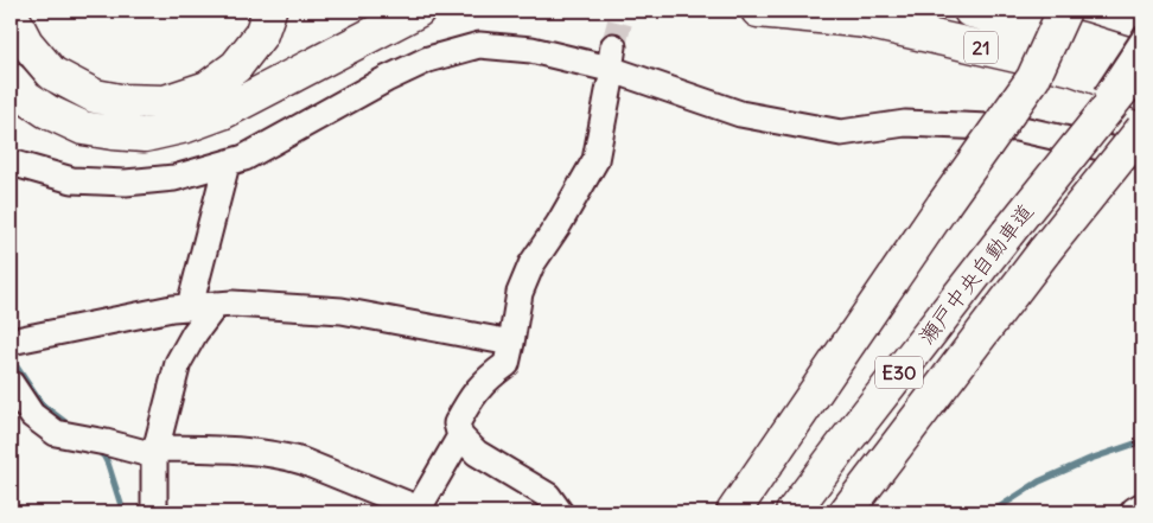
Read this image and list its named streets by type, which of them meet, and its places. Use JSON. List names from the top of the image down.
{
  "streets": {
    "main road": ["21", "瀬戸中央自動車道", "E30"]
  }
}
